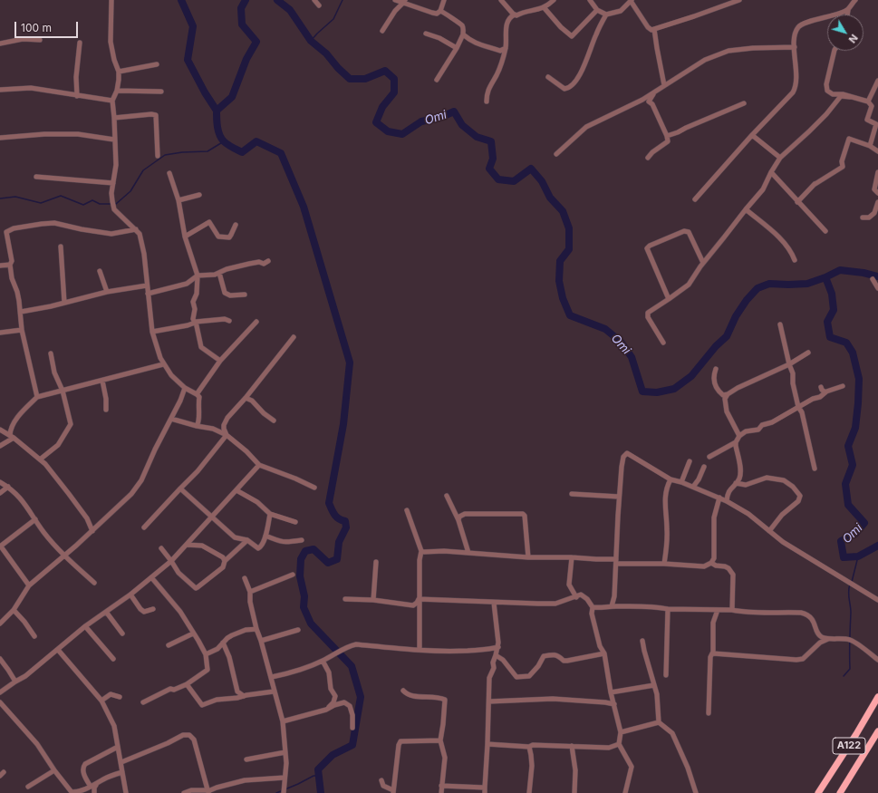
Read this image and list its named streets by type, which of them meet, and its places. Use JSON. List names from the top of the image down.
{
  "streets": {
    "highway": ["A122"]
  },
  "water": ["Omi"],
  "scale_bar": "100 m",
  "north": "bottom right"
}
